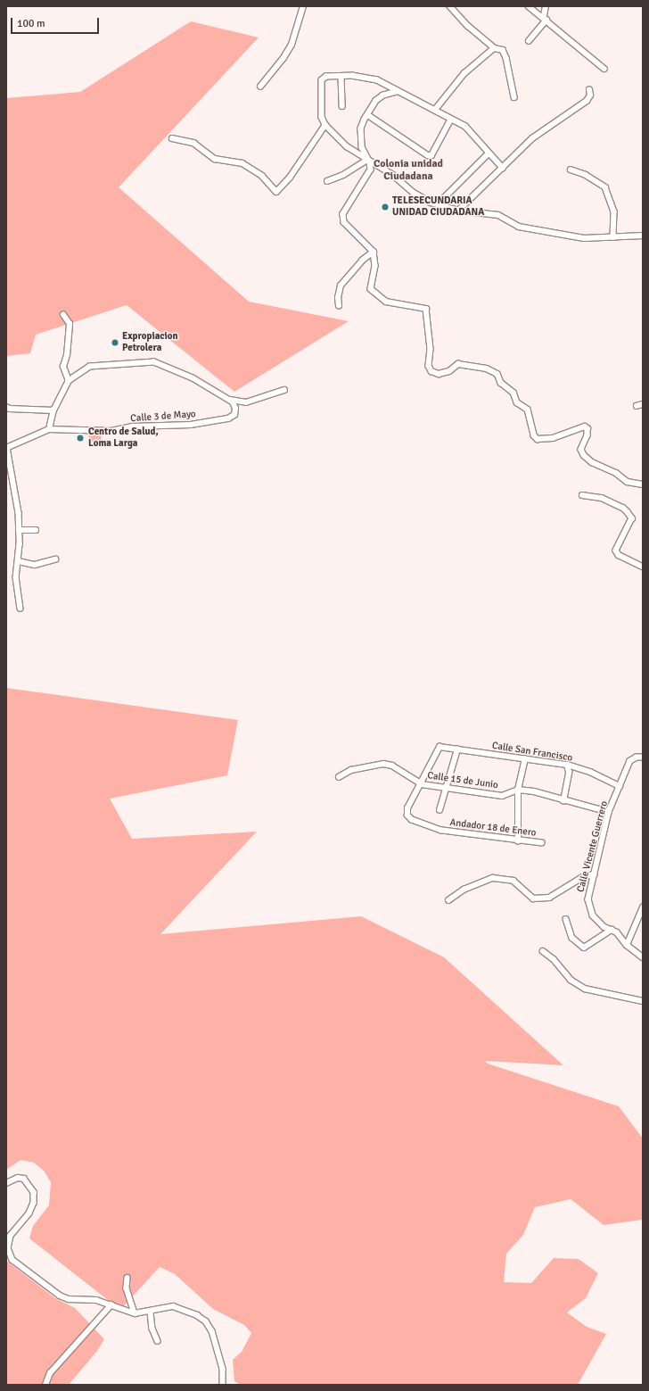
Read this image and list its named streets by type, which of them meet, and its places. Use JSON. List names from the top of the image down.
{
  "streets": {
    "street": [
      "Calle 3 de Mayo",
      "Calle San Francisco",
      "Calle 15 de Junio",
      "Andador 18 de Enero",
      "Calle Vicente Guerrero"
    ]
  },
  "crossings": [
    ["Calle San Francisco", "Calle 15 de Junio"],
    ["Calle San Francisco", "Andador 18 de Enero"],
    ["Calle San Francisco", "Calle Vicente Guerrero"],
    ["Calle 15 de Junio", "Andador 18 de Enero"],
    ["Calle 15 de Junio", "Calle Vicente Guerrero"]
  ],
  "districts": ["Colonia unidad Ciudadana"],
  "places": ["TELESECUNDARIA UNIDAD CIUDADANA", "Expropiacion Petrolera", "Centro de Salud, Loma Larga"],
  "scale_bar": "100 m"
}
